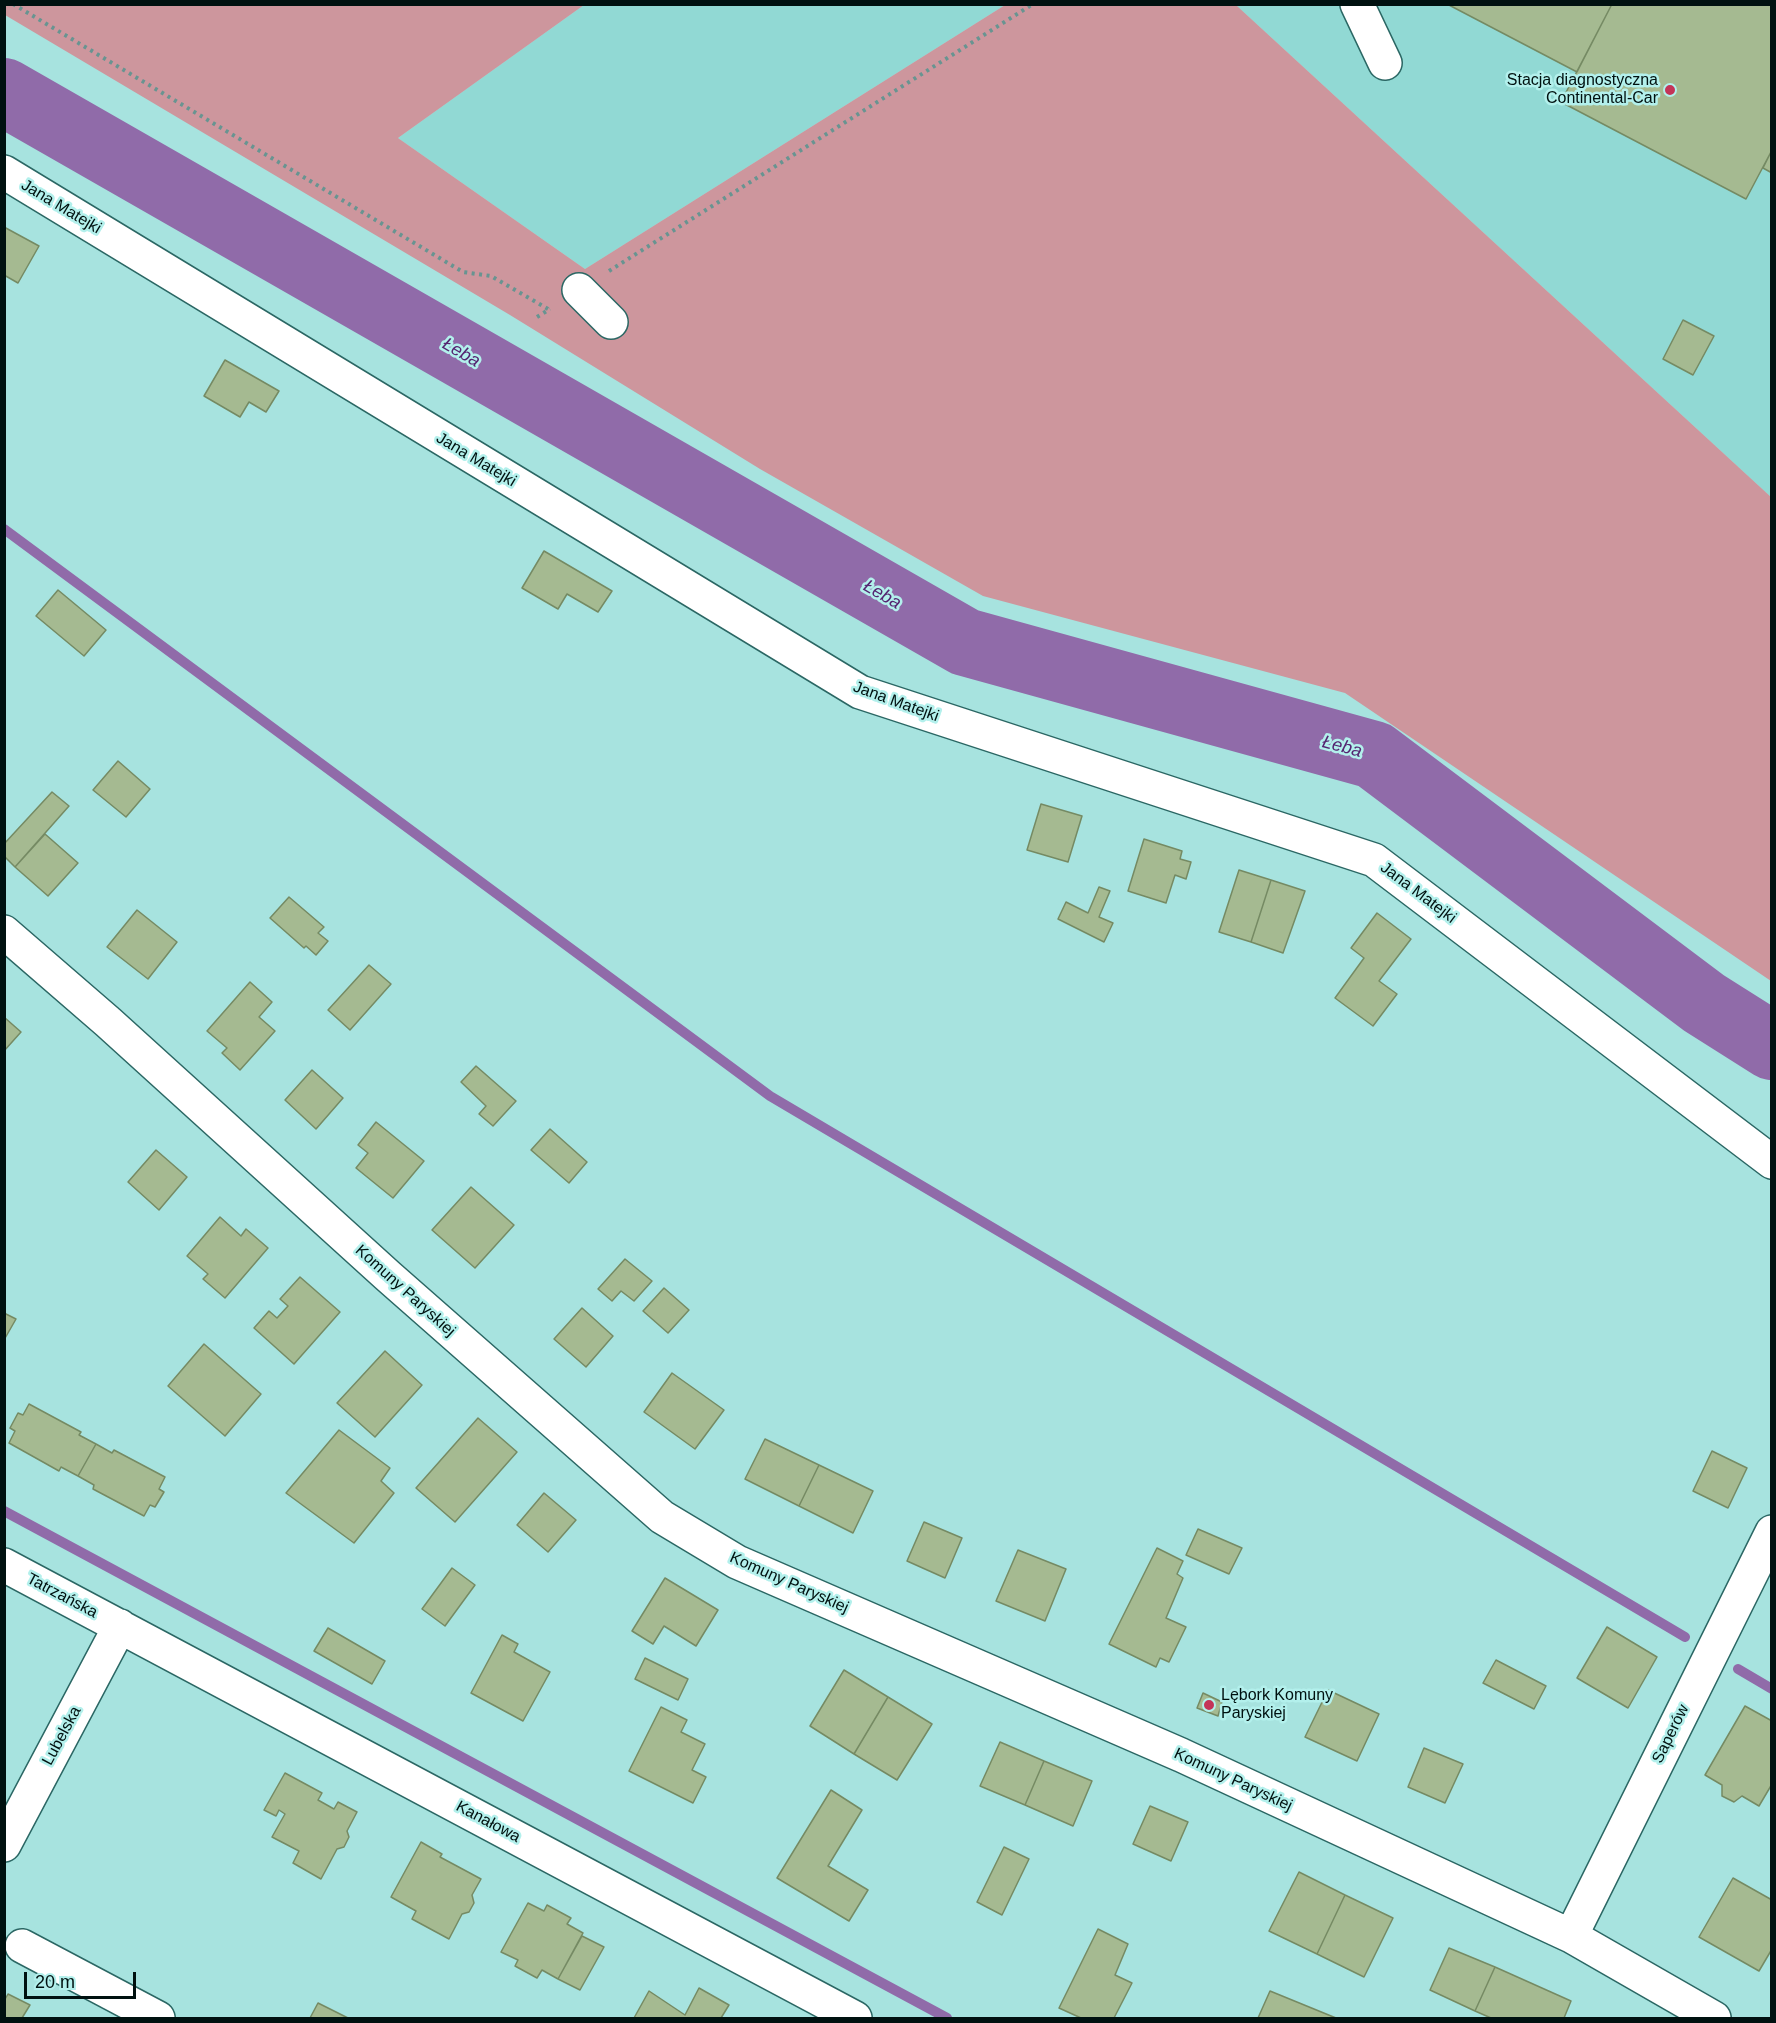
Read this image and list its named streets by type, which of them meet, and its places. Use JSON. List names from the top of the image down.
{
  "streets": {
    "street": [
      "Jana Matejki",
      "Komuny Paryskiej",
      "Tatrzańska",
      "Saperów",
      "Lubelska",
      "Kanałowa"
    ]
  },
  "crossings": [
    ["Komuny Paryskiej", "Saperów"],
    ["Tatrzańska", "Lubelska"],
    ["Tatrzańska", "Kanałowa"],
    ["Lubelska", "Kanałowa"]
  ],
  "water": ["Łeba"],
  "places": ["Stacja diagnostyczna Continental-Car", "Lębork Komuny Paryskiej"],
  "scale_bar": "20 m"
}
